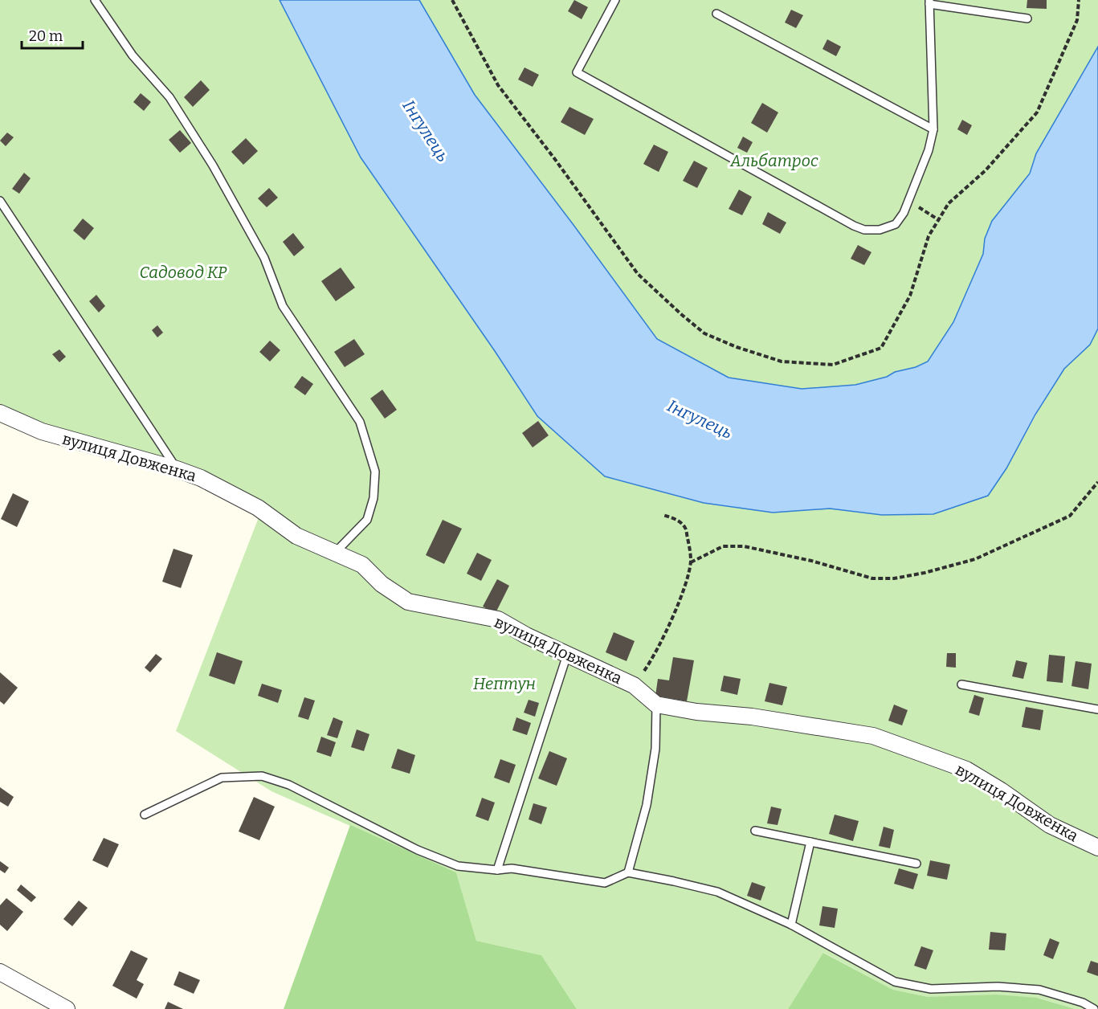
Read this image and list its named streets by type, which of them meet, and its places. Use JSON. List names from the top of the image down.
{
  "streets": {
    "street": ["вулиця Довженка"]
  },
  "water": ["Інгулець"],
  "parks": ["Альбатрос", "Садовод КР", "Нептун"],
  "scale_bar": "20 m"
}
